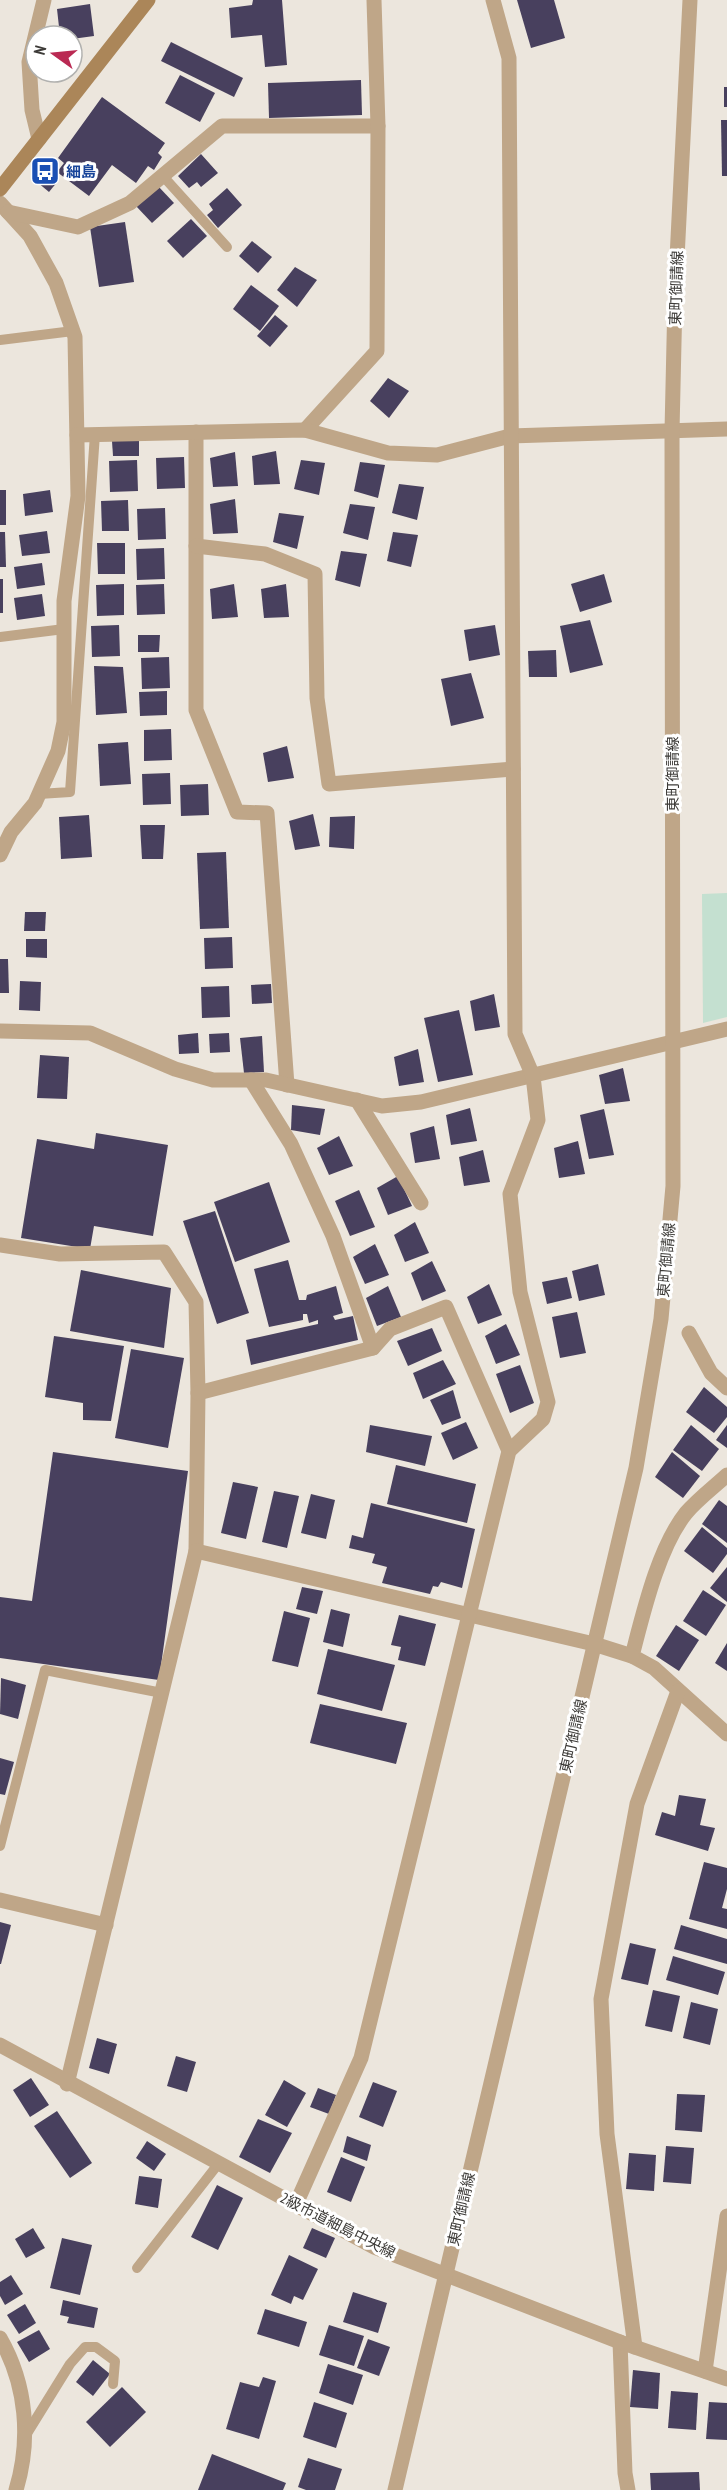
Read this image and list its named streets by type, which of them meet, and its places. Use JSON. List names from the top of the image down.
{
  "streets": {
    "street": ["東町御請線", "2級市道細島中央線"]
  },
  "crossings": [
    ["東町御請線", "2級市道細島中央線"]
  ],
  "places": {
    "bus stop": ["細島"]
  },
  "north": "left"
}
